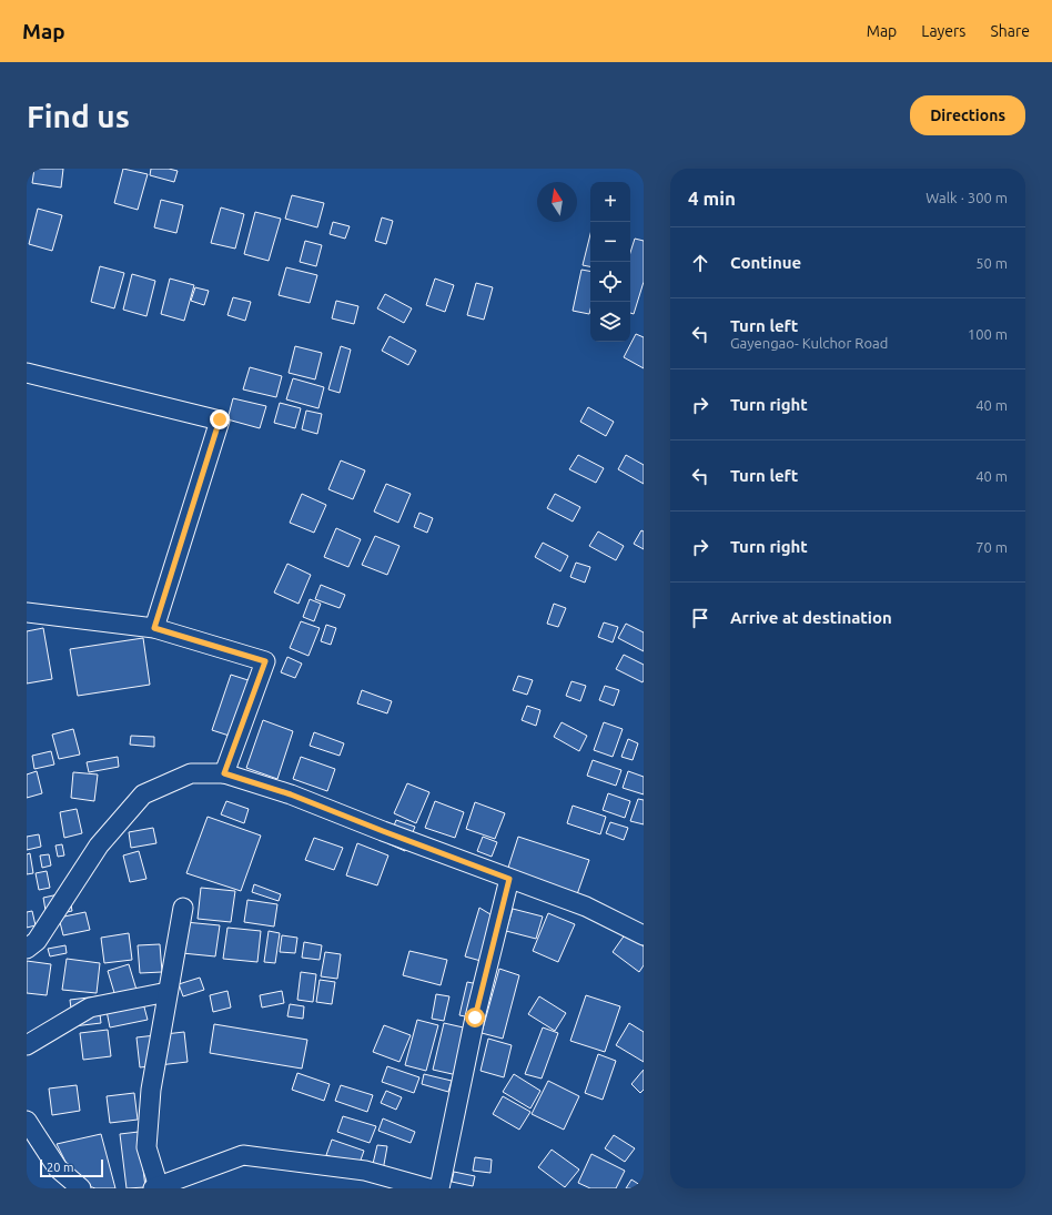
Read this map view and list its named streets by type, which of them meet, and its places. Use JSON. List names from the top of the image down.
{
  "scale_bar": "20 m",
  "north": "top",
  "page": {
    "header": "Map",
    "nav": ["Map", "Layers", "Share"],
    "buttons": "Directions",
    "title": "Find us",
    "heading": ["4 min", "Walk · 300 m"],
    "map_buttons": ["+", "−"],
    "list": [
      ["Continue", "50 m"],
      ["Turn left", "Gayengao- Kulchor Road", "100 m"],
      ["Turn right", "40 m"],
      ["Turn left", "40 m"],
      ["Turn right", "70 m"],
      "Arrive at destination"
    ],
    "scale": "20 m"
  }
}
